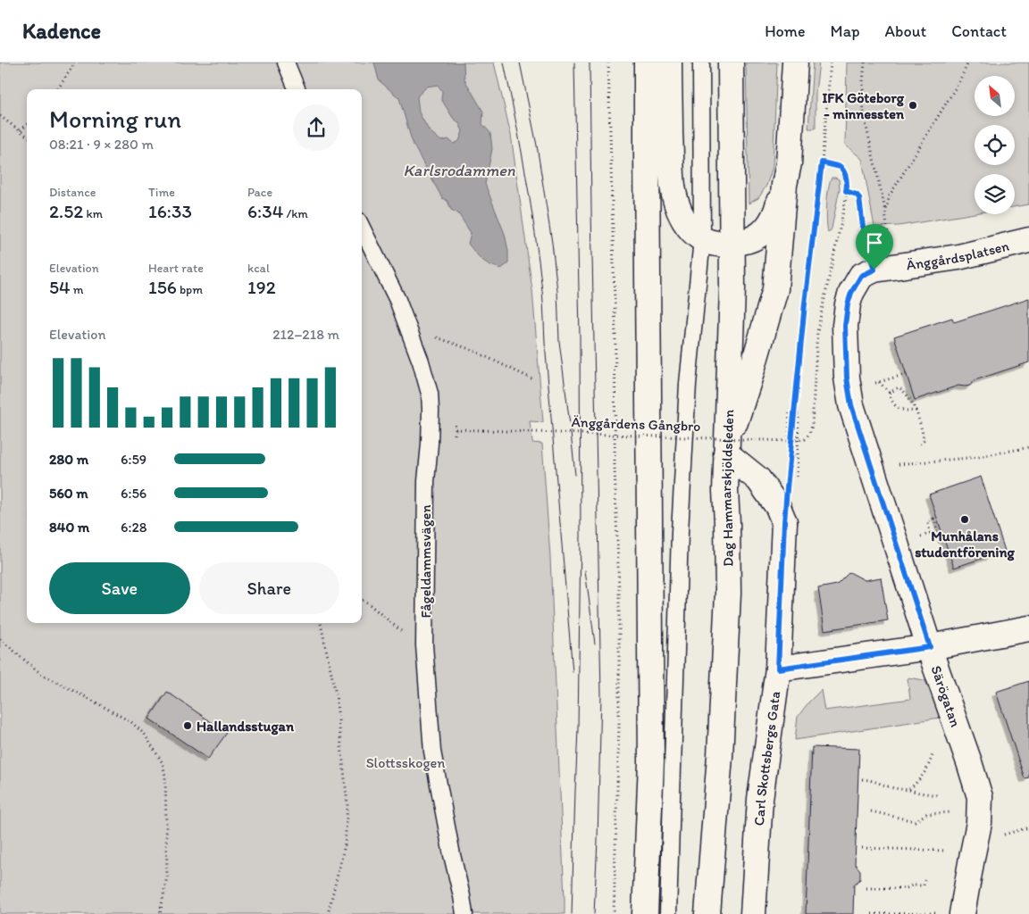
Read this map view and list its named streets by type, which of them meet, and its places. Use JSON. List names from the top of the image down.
{
  "streets": {
    "main road": [
      "Änggårdsplatsen",
      "Dag Hammarskjöldsleden",
      "Särögatan",
      "Carl Skottsbergs Gata"
    ],
    "lane": ["Fågeldammsvägen"],
    "path": ["Änggårdens Gångbro"]
  },
  "crossings": [
    ["Änggårdsplatsen", "Särögatan"],
    ["Dag Hammarskjöldsleden", "Carl Skottsbergs Gata"]
  ],
  "water": ["Karlsrodammen"],
  "parks": ["Slottsskogen"],
  "places": ["IFK Göteborg - minnessten", "Munhålans studentförening", "Hallandsstugan"],
  "north": "top left",
  "page": {
    "header": "Kadence",
    "nav": [
      "Home",
      "Map",
      "About",
      "Contact"
    ],
    "heading": ["Morning run", "08:21 · 9 × 280 m"],
    "stats": [
      ["Distance", "2.52 km"],
      ["Time", "16:33"],
      ["Pace", "6:34 /km"],
      ["Elevation", "54 m"],
      ["Heart rate", "156 bpm"],
      ["kcal", "192"]
    ],
    "chart": ["Elevation", "212–218 m"],
    "list": [
      {
        "name": "280 m",
        "note": "6:59"
      },
      {
        "name": "560 m",
        "note": "6:56"
      },
      {
        "name": "840 m",
        "note": "6:28"
      }
    ],
    "buttons": ["Save", "Share"]
  }
}
